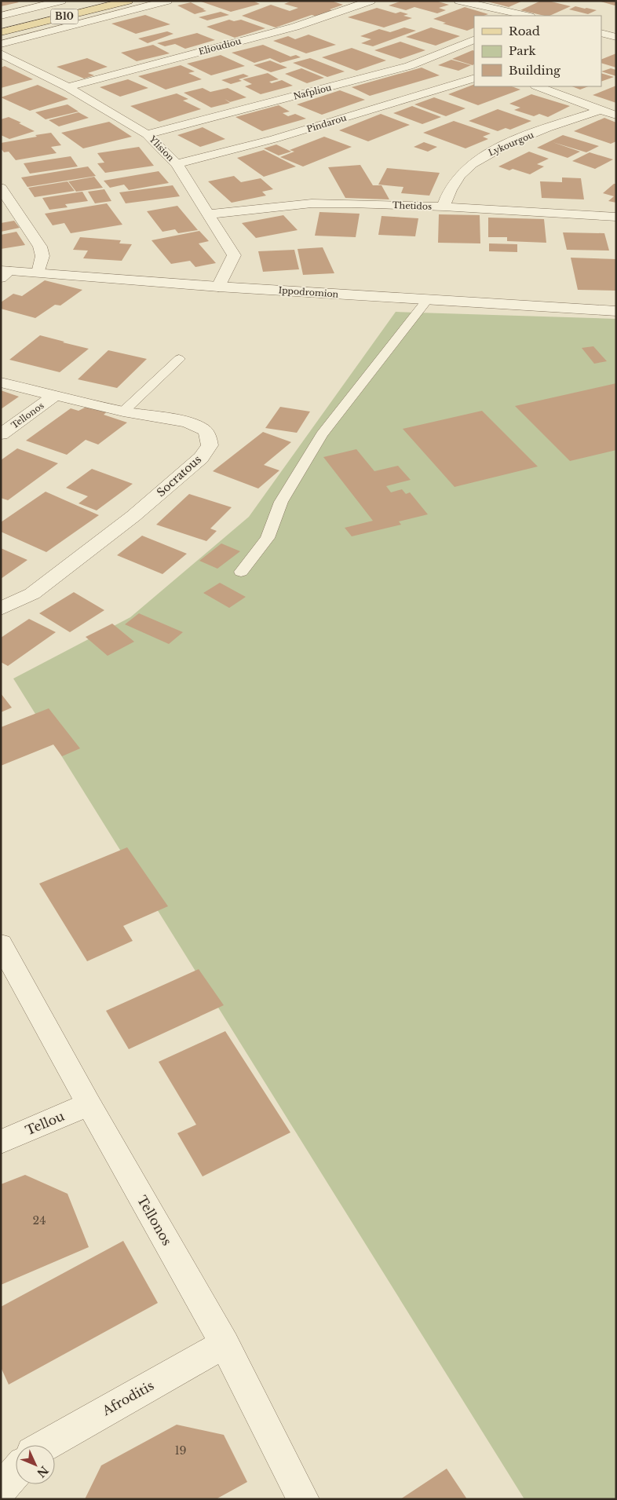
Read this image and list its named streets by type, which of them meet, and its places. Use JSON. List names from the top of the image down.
{
  "streets": {
    "main road": ["B10"],
    "street": [
      "Elioudiou",
      "Nafpliou",
      "Pindarou",
      "Lykourgou",
      "Ylision",
      "Thetidos",
      "Ippodromion",
      "Tellonos",
      "Socratous",
      "Tellou",
      "Afroditis"
    ]
  },
  "crossings": [
    ["Elioudiou", "Ylision"],
    ["Nafpliou", "Ylision"],
    ["Pindarou", "Ylision"],
    ["Lykourgou", "Thetidos"],
    ["Ylision", "Thetidos"],
    ["Ylision", "Ippodromion"],
    ["Tellonos", "Socratous"],
    ["Tellonos", "Tellou"],
    ["Tellonos", "Afroditis"]
  ],
  "house_numbers": ["24", "19"],
  "legend": ["Road", "Park", "Building"],
  "north": "bottom right"
}
